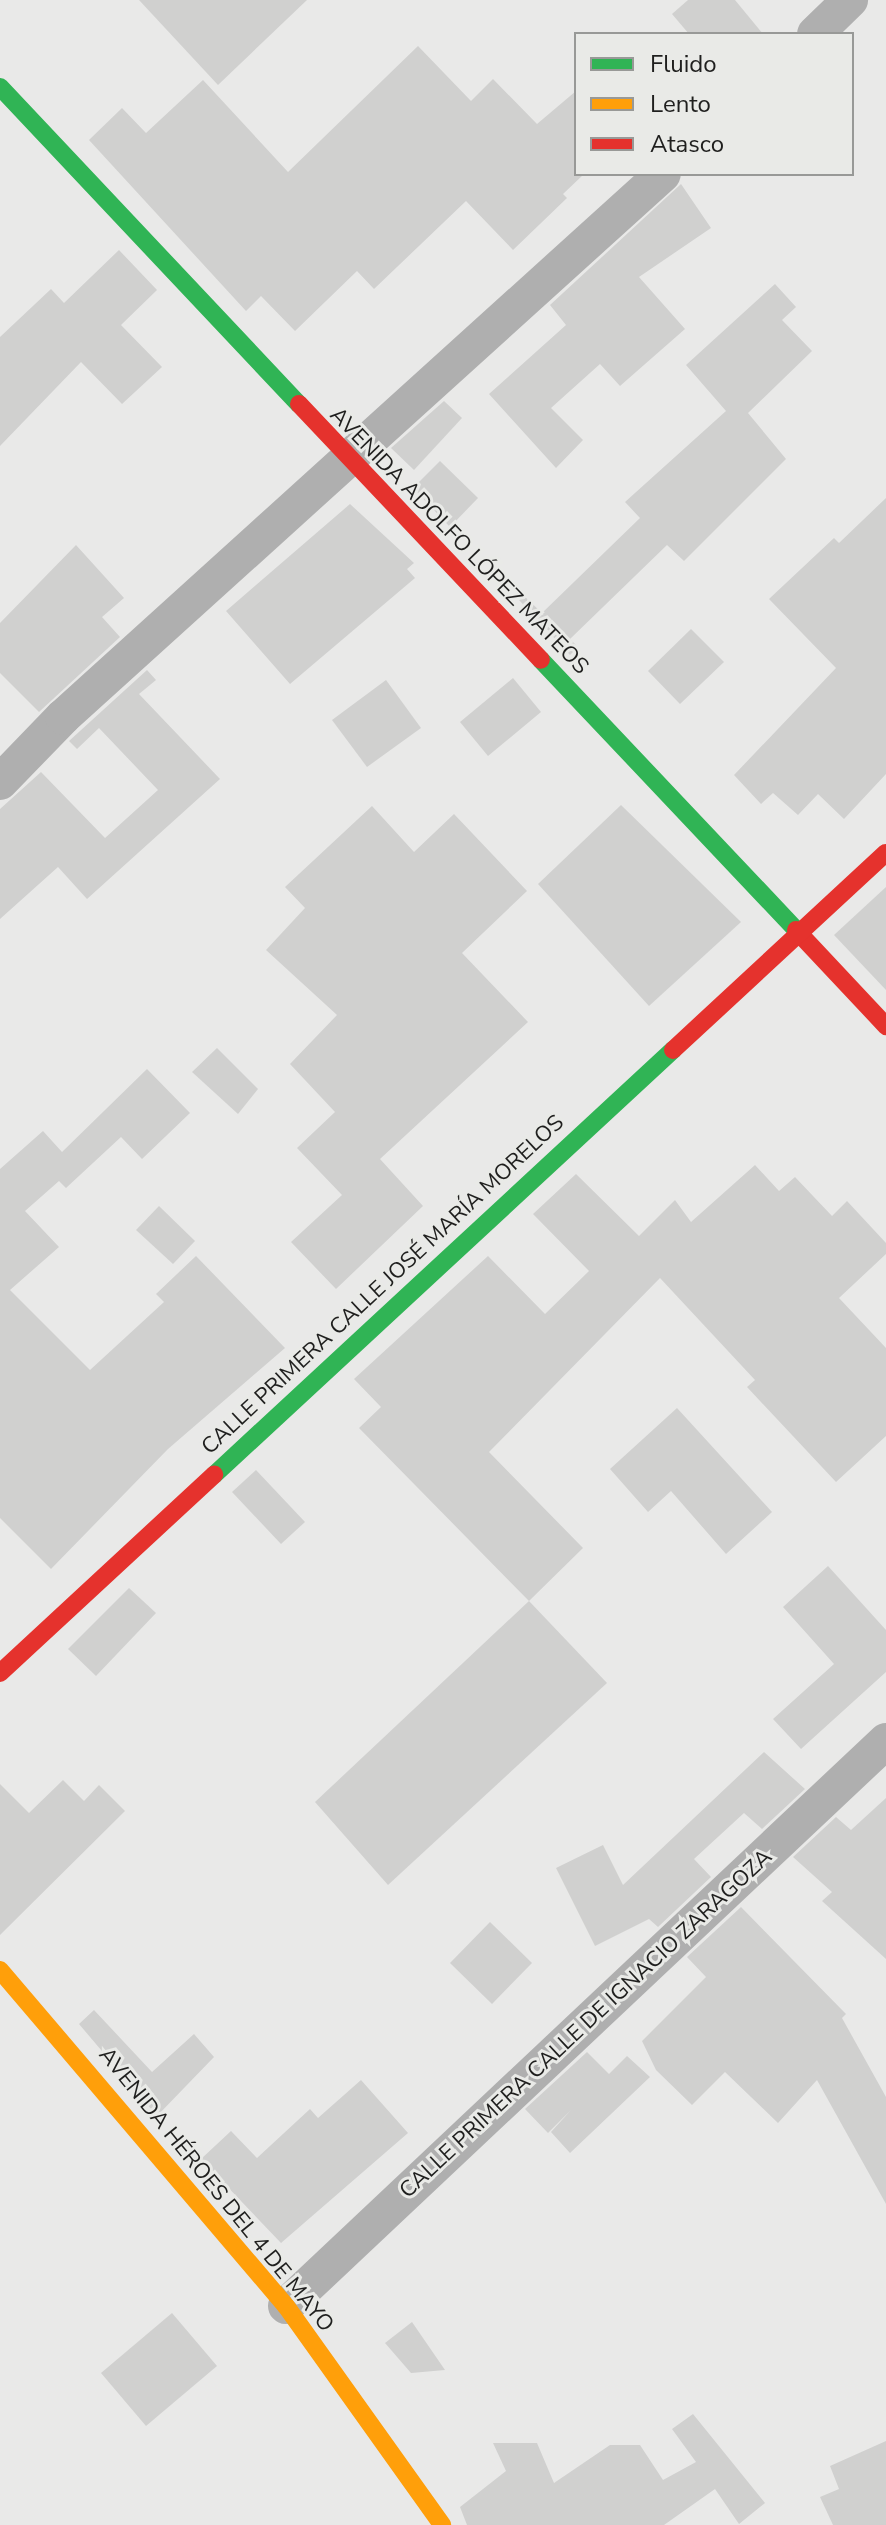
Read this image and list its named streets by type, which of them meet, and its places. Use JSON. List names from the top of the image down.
{
  "streets": {
    "street": [
      "AVENIDA ADOLFO LÓPEZ MATEOS",
      "CALLE PRIMERA CALLE JOSÉ MARÍA MORELOS",
      "CALLE PRIMERA CALLE DE IGNACIO ZARAGOZA",
      "AVENIDA HÉROES DEL 4 DE MAYO"
    ]
  },
  "crossings": [
    ["AVENIDA ADOLFO LÓPEZ MATEOS", "CALLE PRIMERA CALLE JOSÉ MARÍA MORELOS"],
    ["CALLE PRIMERA CALLE DE IGNACIO ZARAGOZA", "AVENIDA HÉROES DEL 4 DE MAYO"]
  ],
  "legend": ["Fluido", "Lento", "Atasco"]
}
